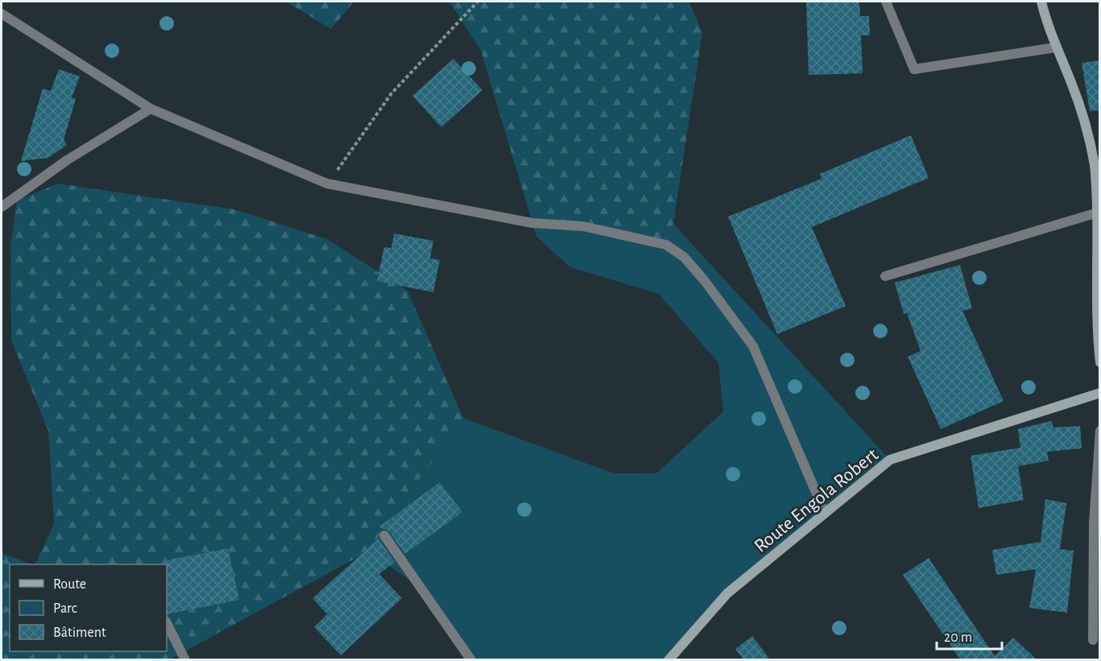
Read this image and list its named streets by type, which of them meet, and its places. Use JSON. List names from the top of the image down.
{
  "streets": {
    "street": ["Route Engola Robert"]
  },
  "legend": ["Route", "Parc", "Bâtiment"],
  "scale_bar": "20 m"
}
